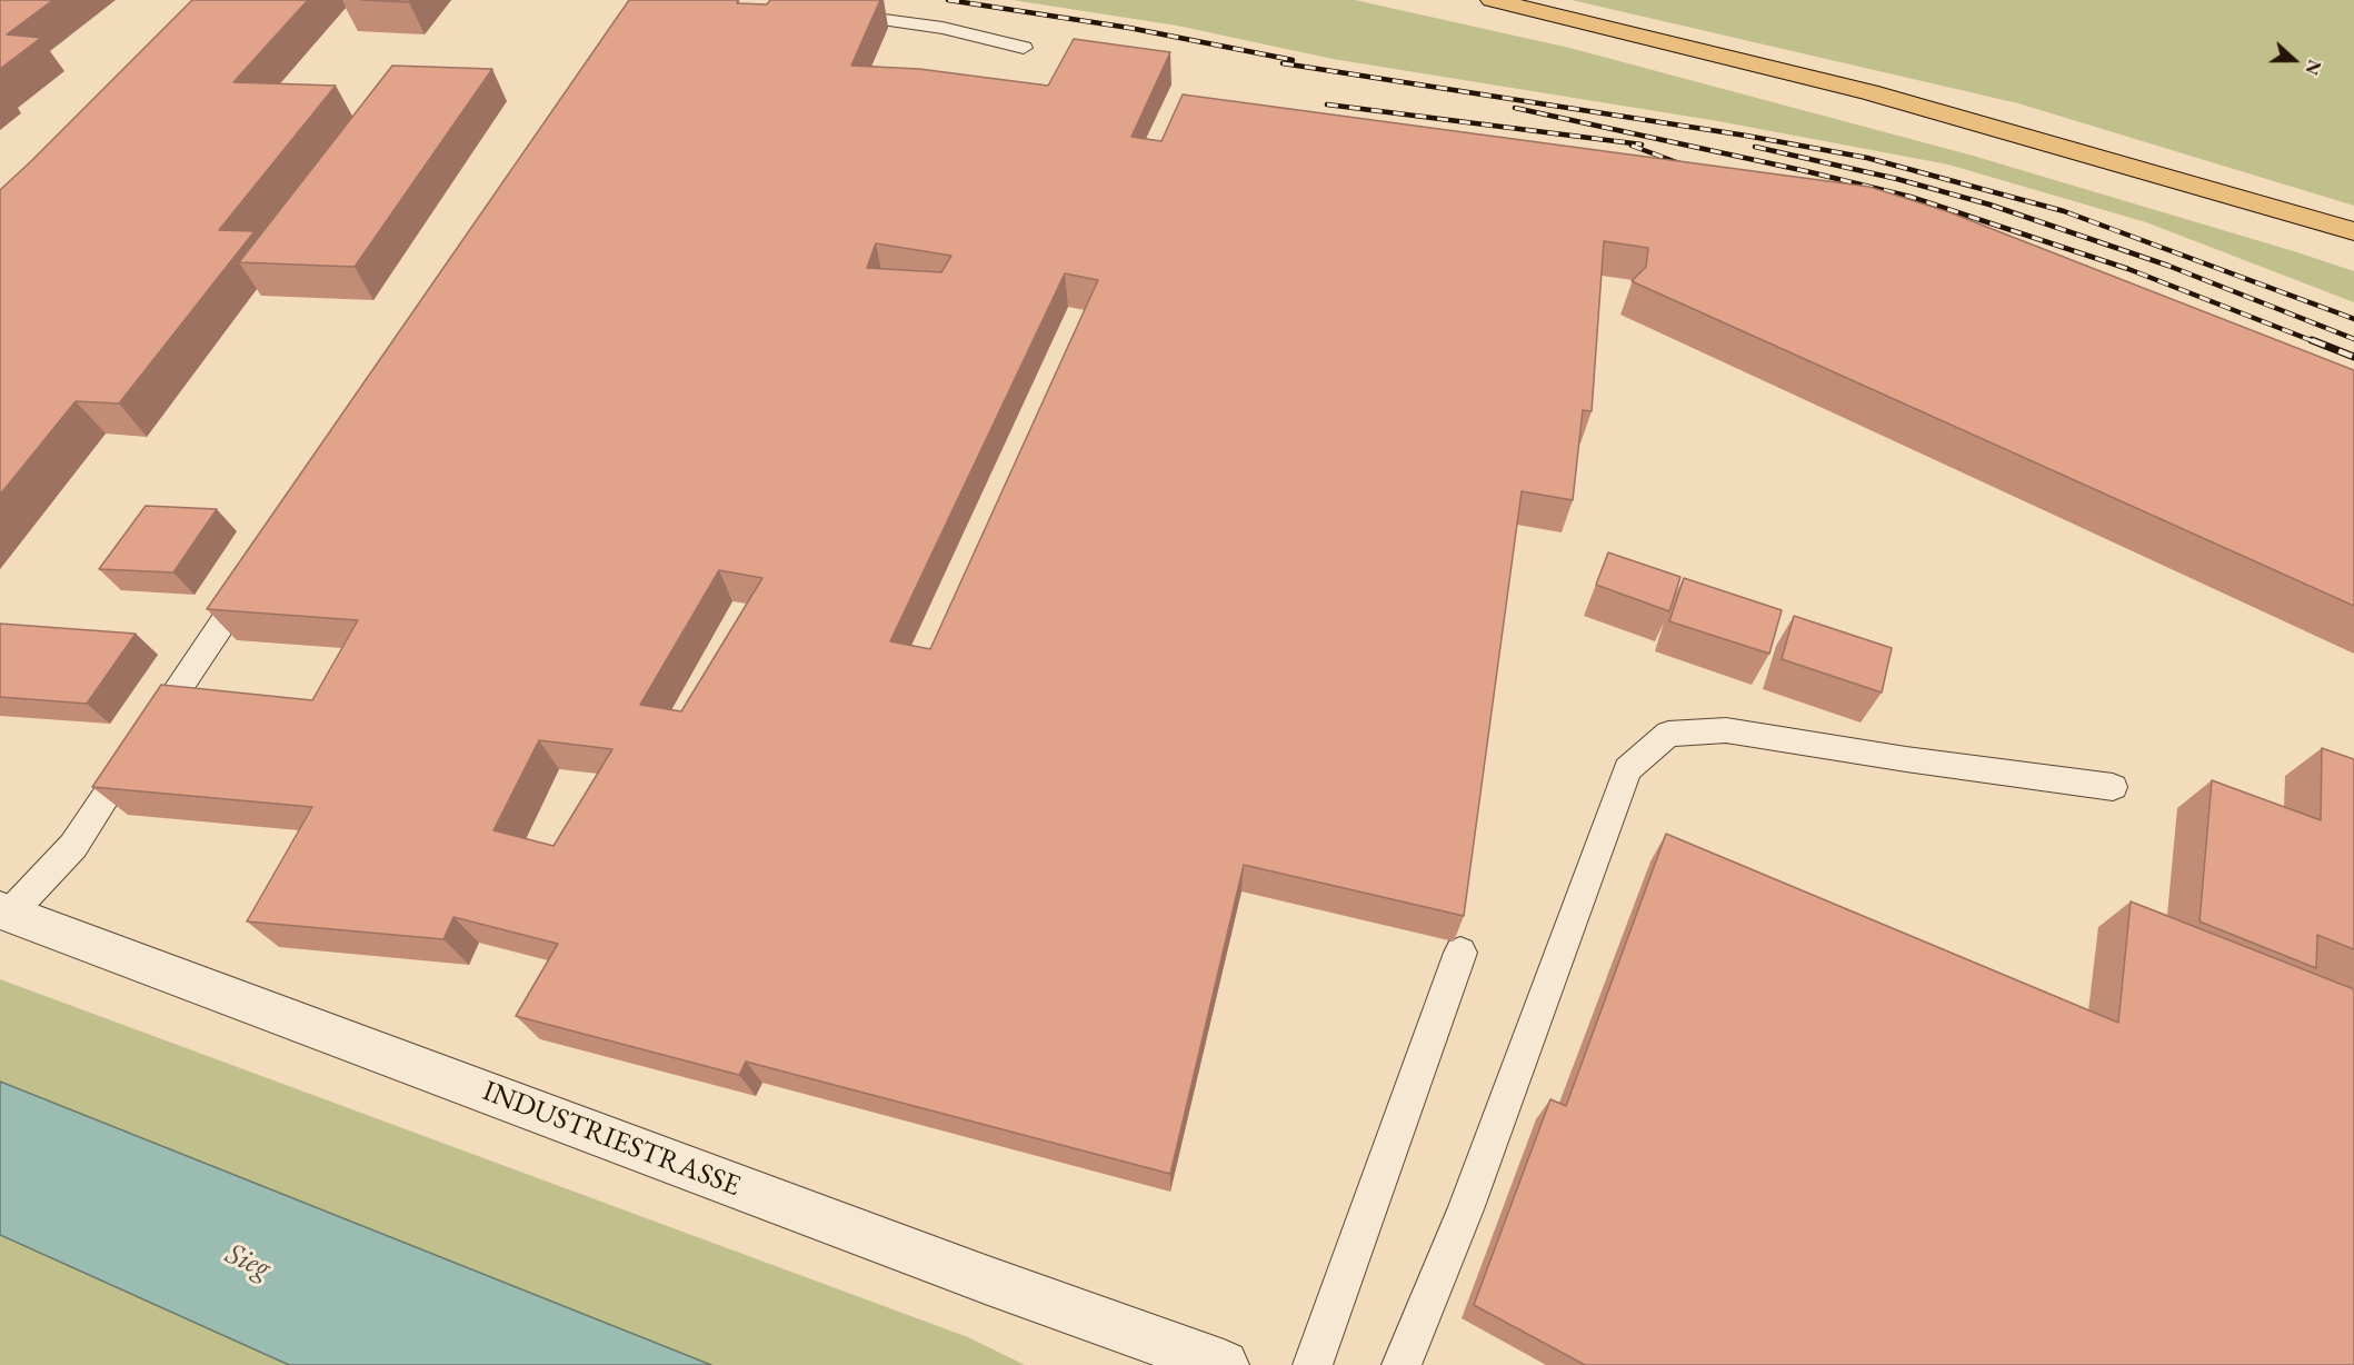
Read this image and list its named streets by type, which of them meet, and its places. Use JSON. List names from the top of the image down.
{
  "streets": {
    "street": ["INDUSTRIESTRASSE"]
  },
  "water": ["Sieg"],
  "north": "right"
}
